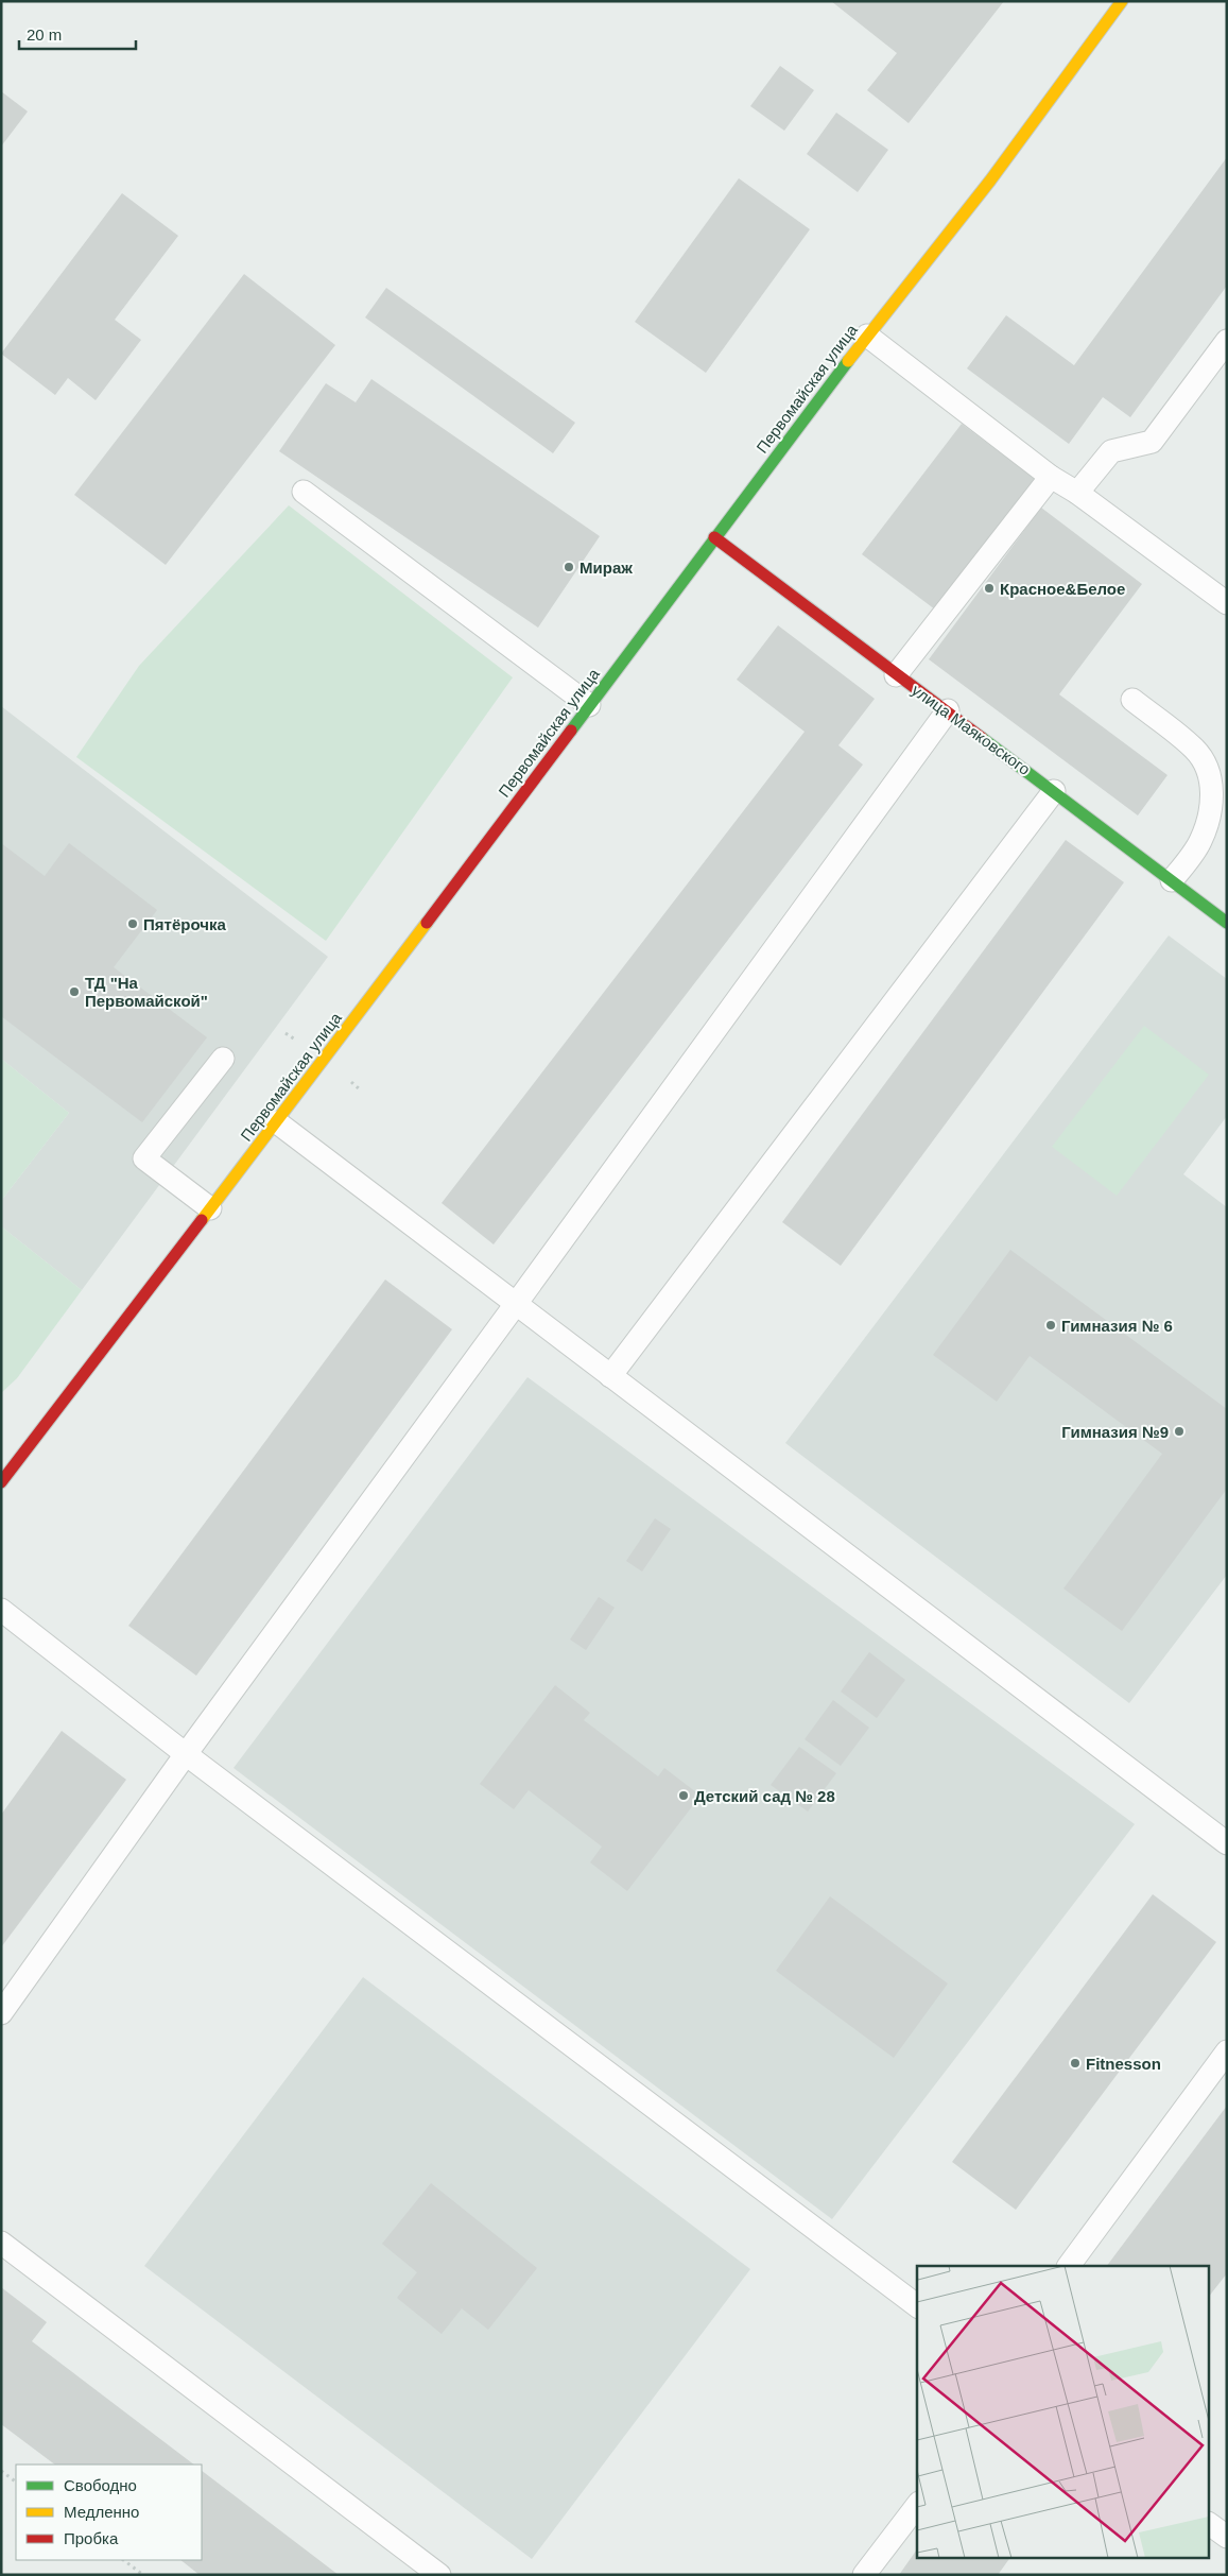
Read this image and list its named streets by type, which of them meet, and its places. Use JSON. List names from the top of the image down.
{
  "streets": {
    "street": ["Первомайская улица", "улица Маяковского"]
  },
  "crossings": [
    ["Первомайская улица", "улица Маяковского"]
  ],
  "places": [
    "Мираж",
    "Красное&Белое",
    "Пятёрочка",
    "ТД \"На Первомайской\"",
    "Гимназия № 6",
    "Гимназия №9",
    "Детский сад № 28",
    "Fitnesson"
  ],
  "legend": ["Свободно", "Медленно", "Пробка"],
  "scale_bar": "20 m"
}
